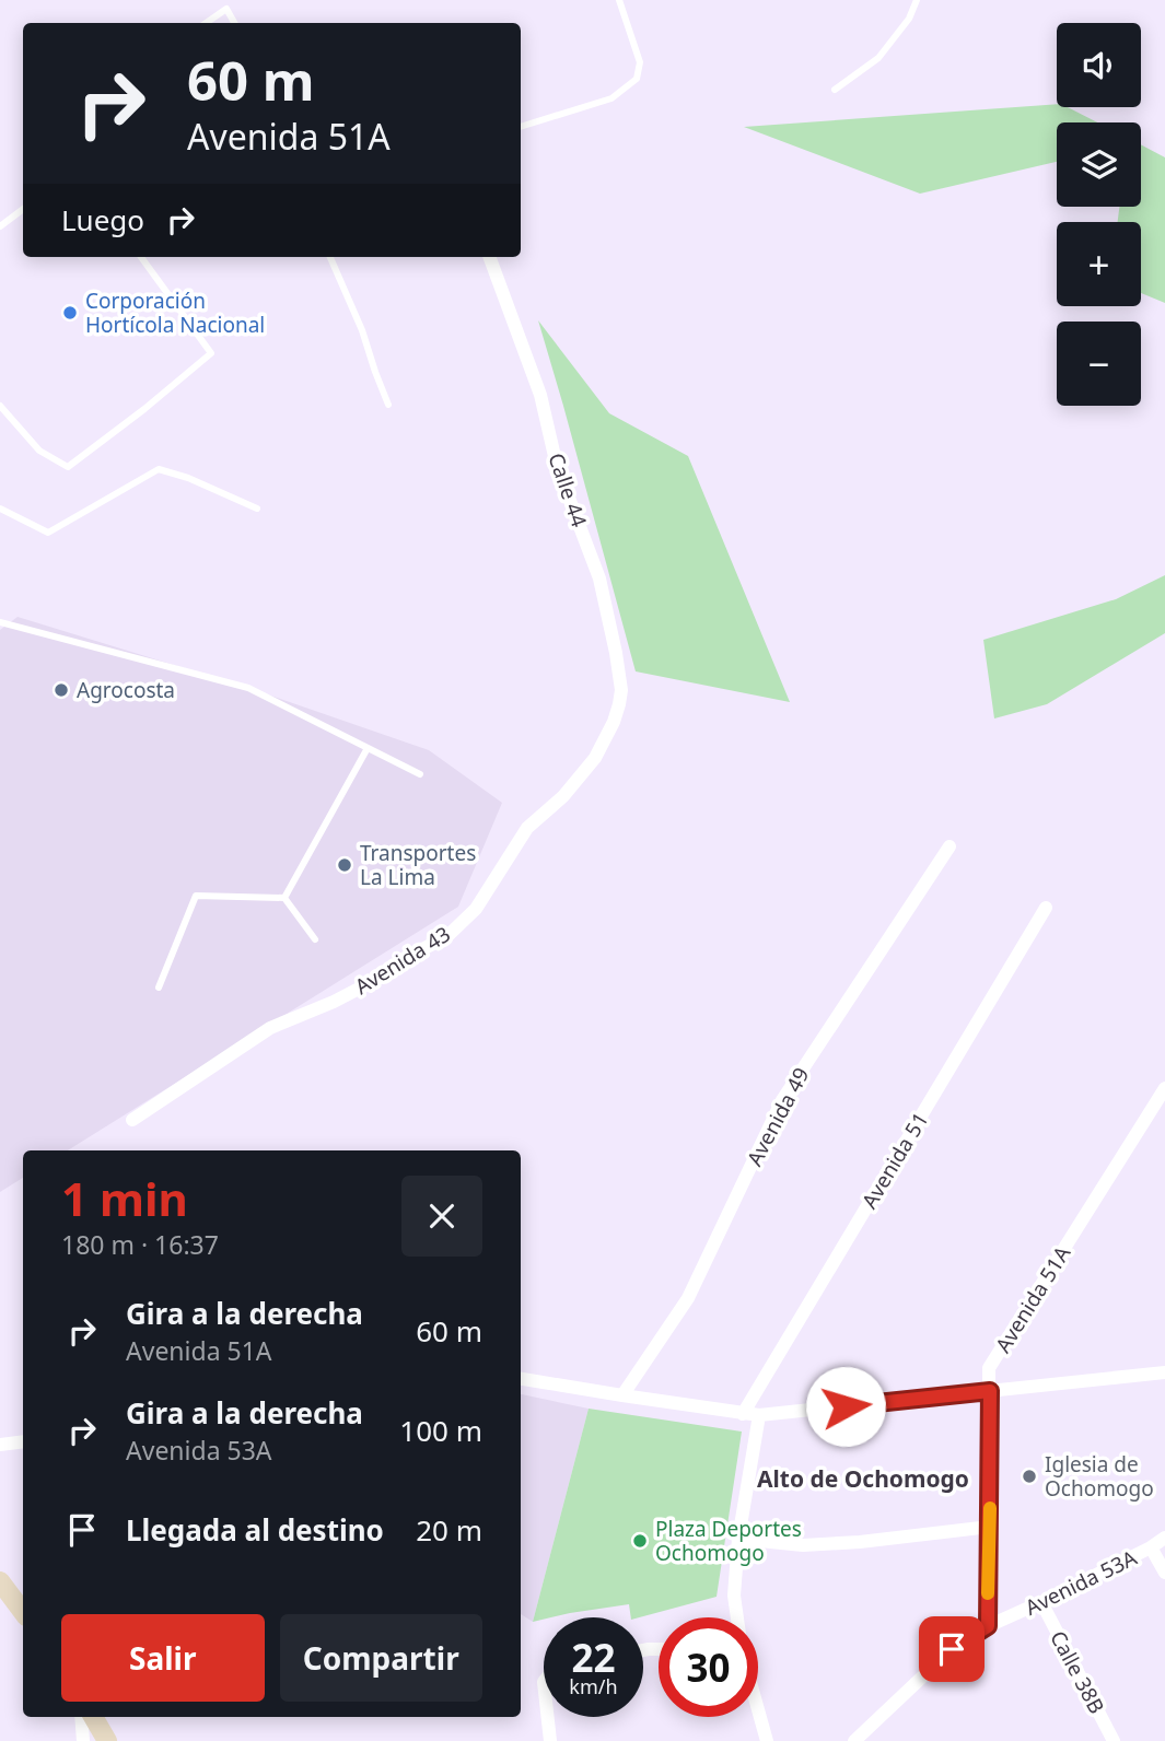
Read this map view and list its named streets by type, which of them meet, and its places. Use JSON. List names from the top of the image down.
{
  "streets": {
    "street": [
      "Calle 44",
      "Avenida 43",
      "Avenida 49",
      "Avenida 51",
      "Avenida 51A",
      "Avenida 53A",
      "Calle 38B"
    ]
  },
  "crossings": [
    ["Calle 44", "Avenida 43"],
    ["Avenida 51A", "Avenida 53A"],
    ["Avenida 53A", "Calle 38B"]
  ],
  "districts": ["Alto de Ochomogo"],
  "places": [
    "Corporación Hortícola Nacional",
    "Agrocosta",
    "Transportes La Lima",
    "Iglesia de Ochomogo",
    "Plaza Deportes Ochomogo"
  ],
  "page": {
    "map_buttons": ["+", "−"],
    "turn": ["60 m", "Avenida 51A"],
    "then": "Luego",
    "heading": ["1 min", "180 m · 16:37"],
    "list": [
      {
        "name": "Gira a la derecha",
        "note": "Avenida 51A",
        "value": "60 m"
      },
      {
        "name": "Gira a la derecha",
        "note": "Avenida 53A",
        "value": "100 m"
      },
      {
        "name": "Llegada al destino",
        "value": "20 m"
      }
    ],
    "buttons": ["Salir", "Compartir"],
    "speed": "22 km/h",
    "limit": "30"
  }
}
